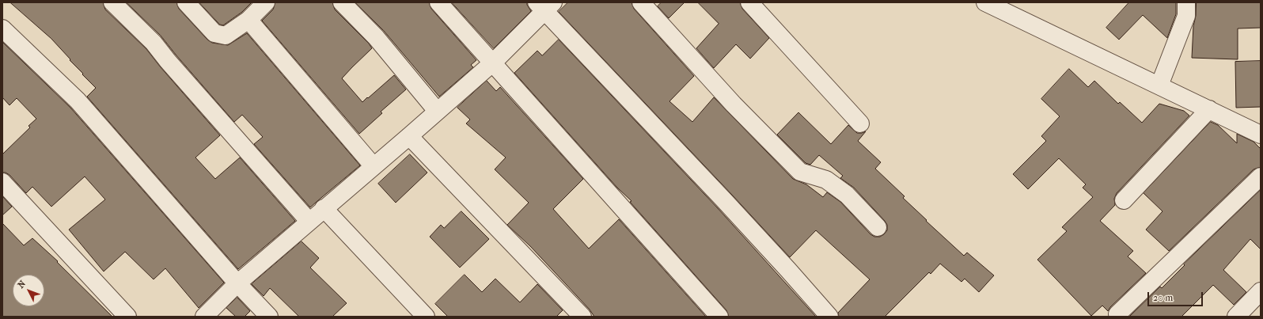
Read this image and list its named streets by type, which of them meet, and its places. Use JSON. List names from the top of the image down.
{
  "scale_bar": "20 m",
  "north": "top left"
}
